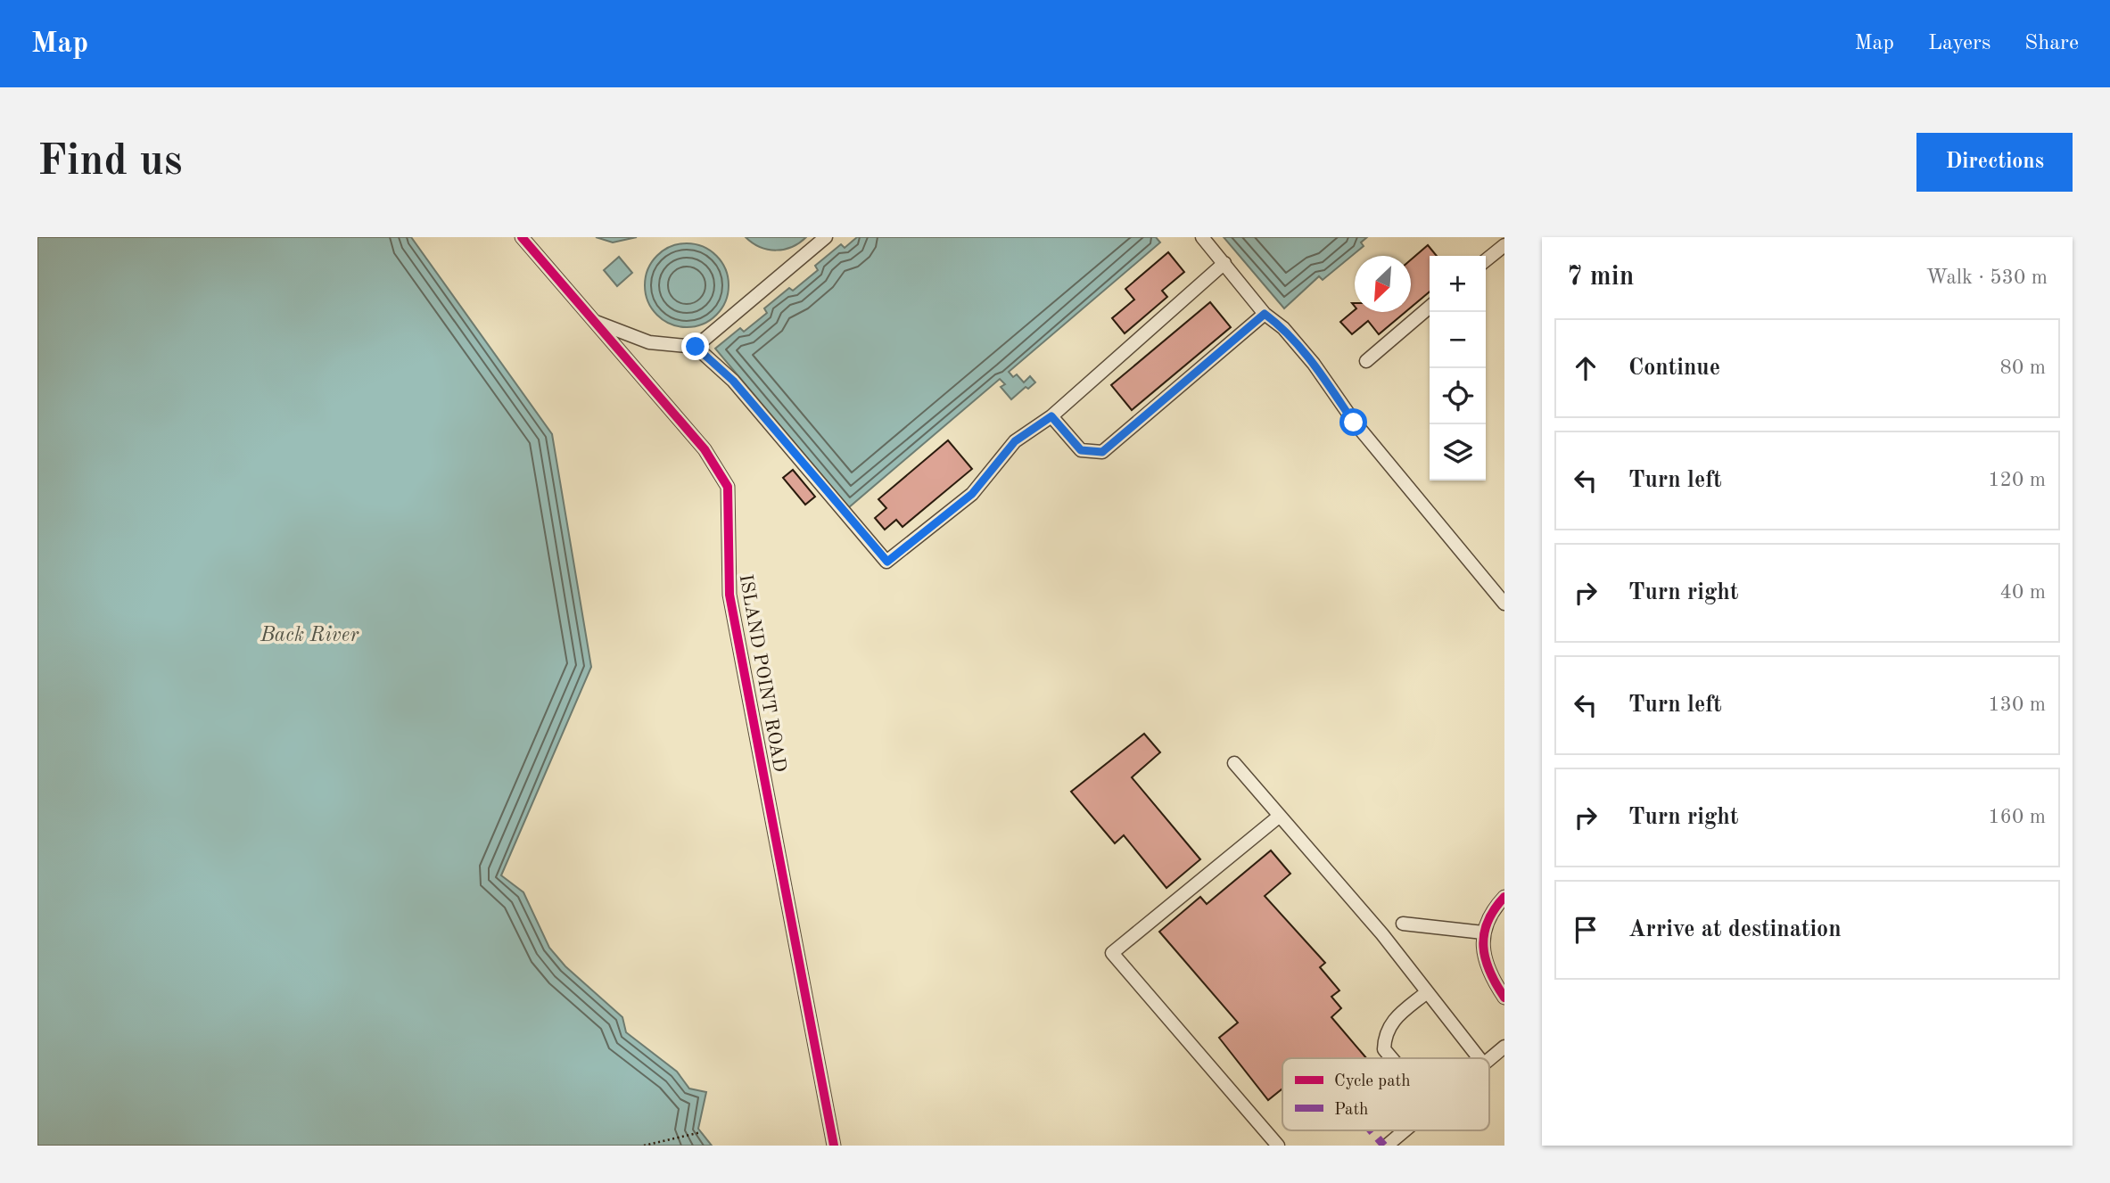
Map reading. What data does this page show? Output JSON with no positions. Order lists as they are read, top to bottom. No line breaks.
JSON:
{"streets":{"street":["ISLAND POINT ROAD"]},"water":["Back River"],"legend":["Cycle path","Path"],"north":"bottom left","page":{"header":"Map","nav":["Map","Layers","Share"],"buttons":"Directions","title":"Find us","heading":["7 min","Walk · 530 m"],"map_buttons":["+","−"],"list":[["Continue","80 m"],["Turn left","120 m"],["Turn right","40 m"],["Turn left","130 m"],["Turn right","160 m"],"Arrive at destination"]}}
